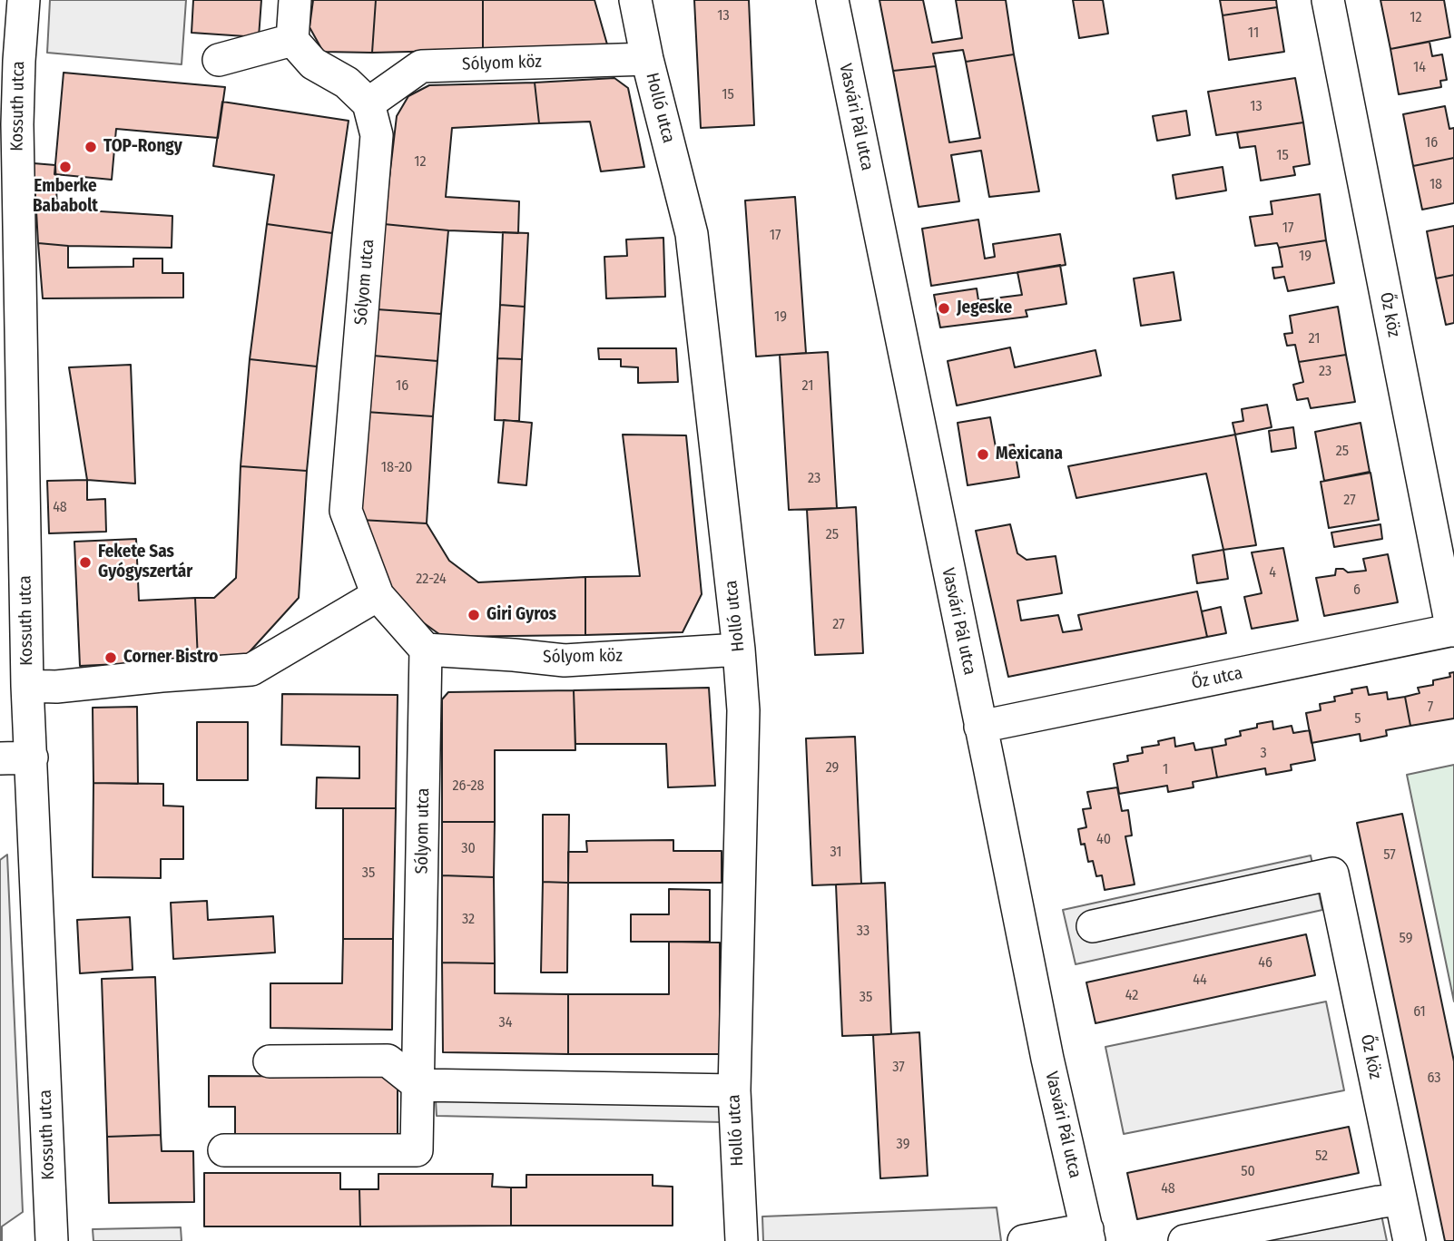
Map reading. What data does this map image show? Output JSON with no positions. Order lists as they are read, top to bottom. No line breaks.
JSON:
{"streets":{"street":["Sólyom köz","Kossuth utca","Holló utca","Vasvári Pál utca","Sólyom utca","Őz köz","Őz utca"]},"crossings":[["Sólyom köz","Holló utca"],["Sólyom köz","Sólyom utca"],["Vasvári Pál utca","Őz utca"],["Őz köz","Őz utca"]],"places":["TOP-Rongy","Emberke Bababolt","Jegeske","Mexicana","Fekete Sas Gyógyszertár","Giri Gyros","Corner Bistro"],"house_numbers":["13","12","11","14","15","13","16","15","12","18","17","17","19","19","21","23","16","21","25","18-20","23","27","48","25","4","22-24","6","27","7","5","3","29","1","26-28","40","30","31","57","35","32","33","59","46","44","42","35","61","34","37","63","39","52","50","48"]}
